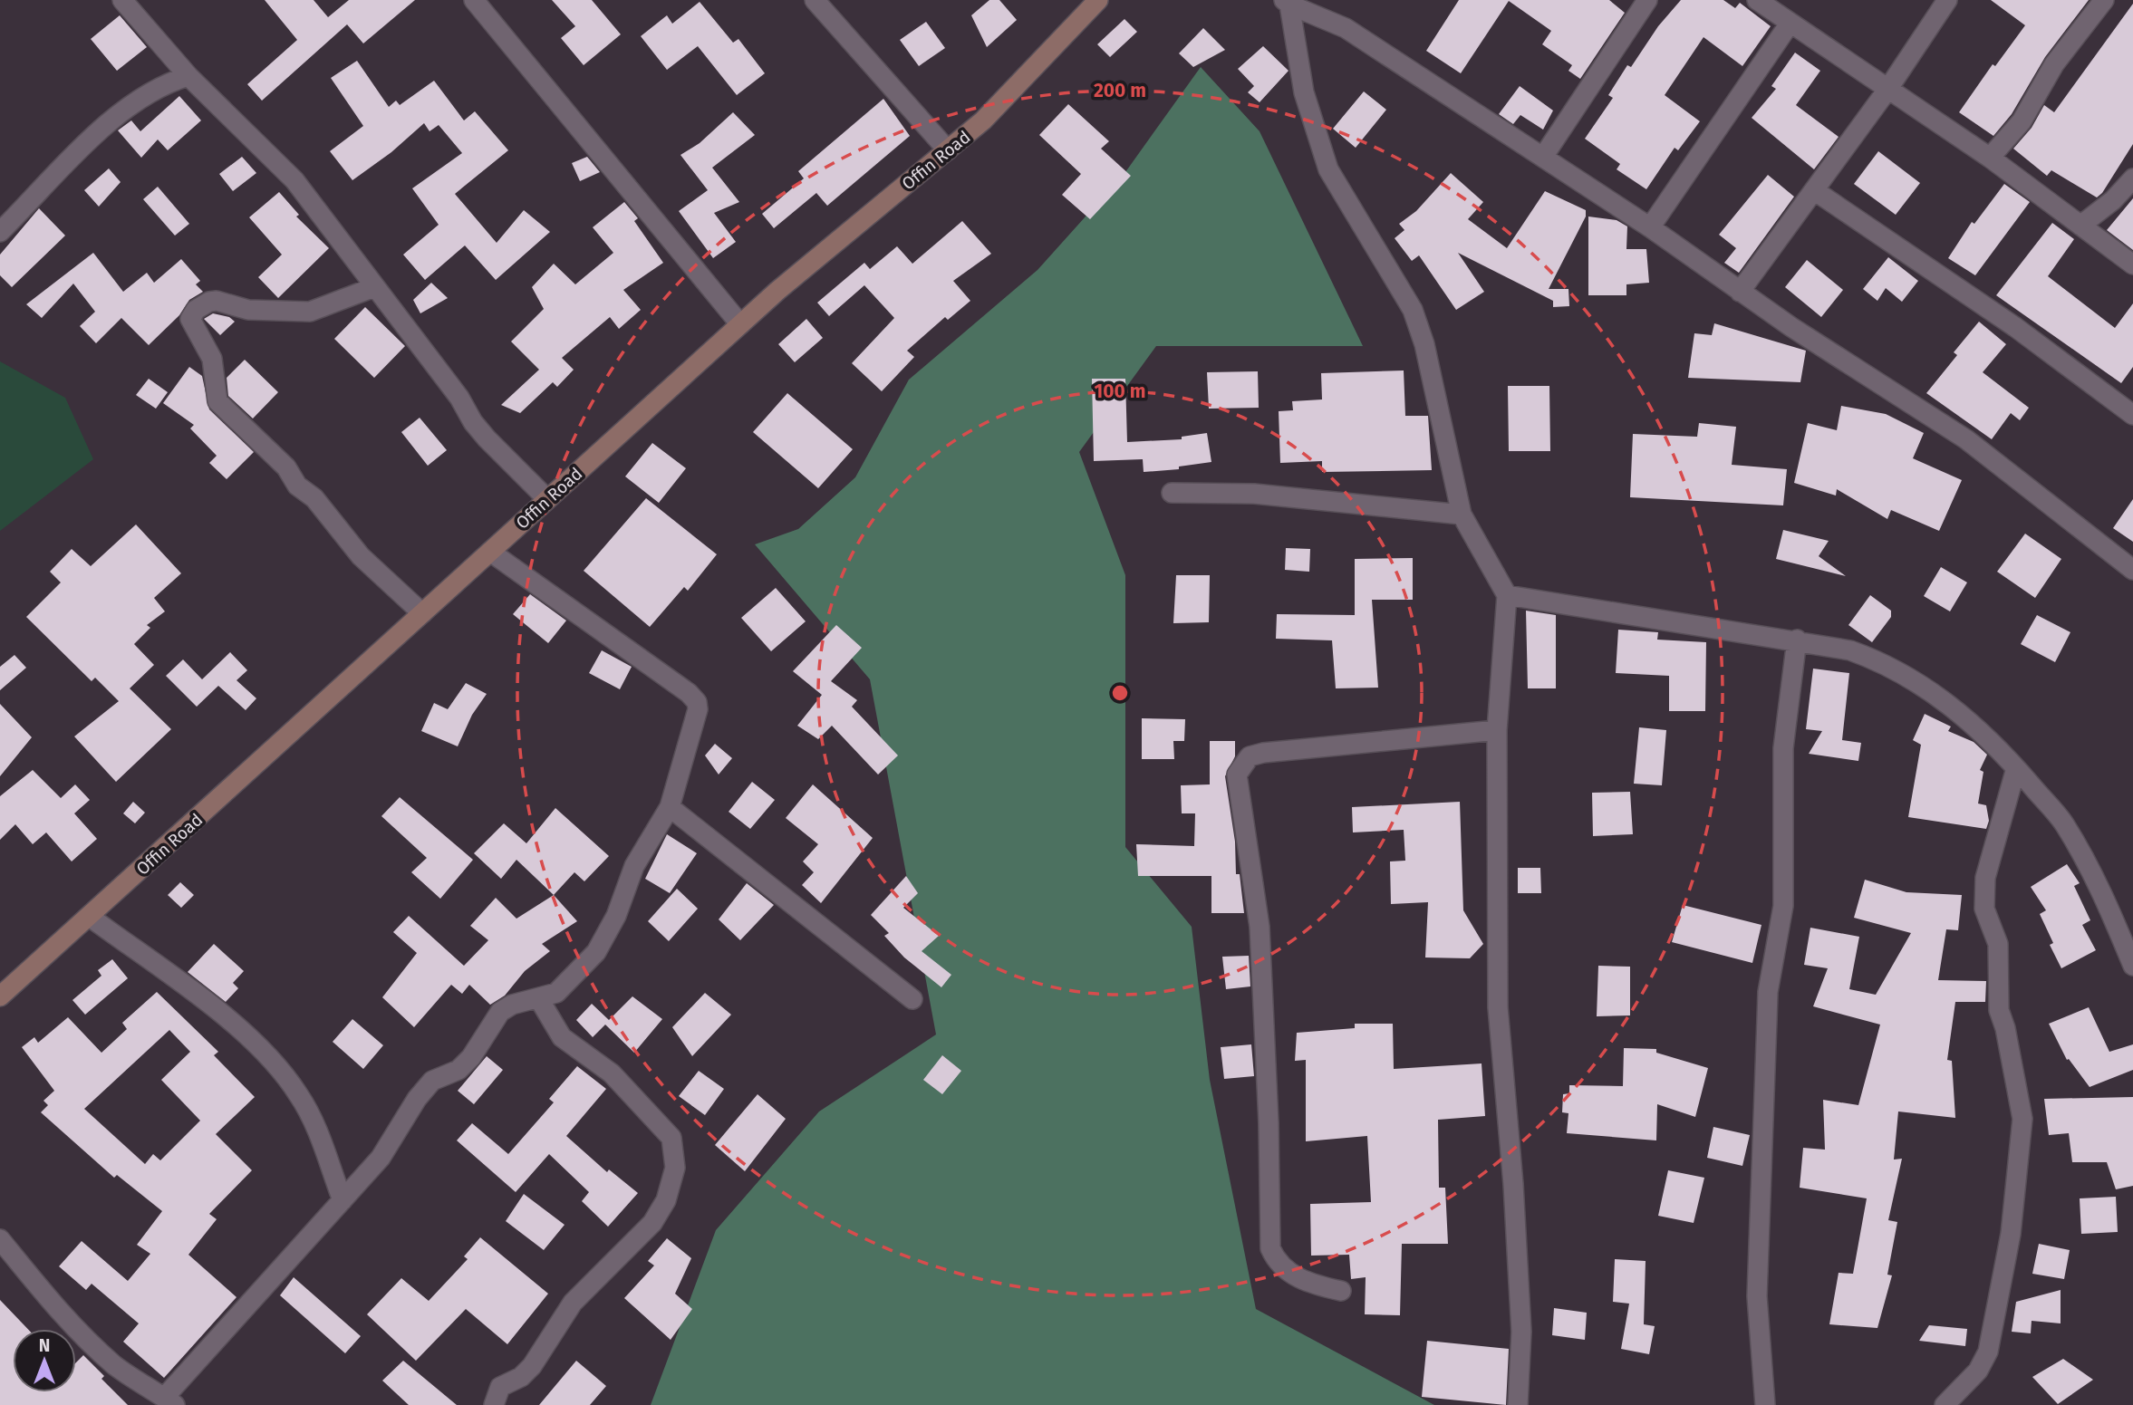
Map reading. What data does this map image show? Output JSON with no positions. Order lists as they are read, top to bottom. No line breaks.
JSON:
{"streets":{"street":["Offin Road"]},"north":"top","rings":["200 m","100 m"]}
